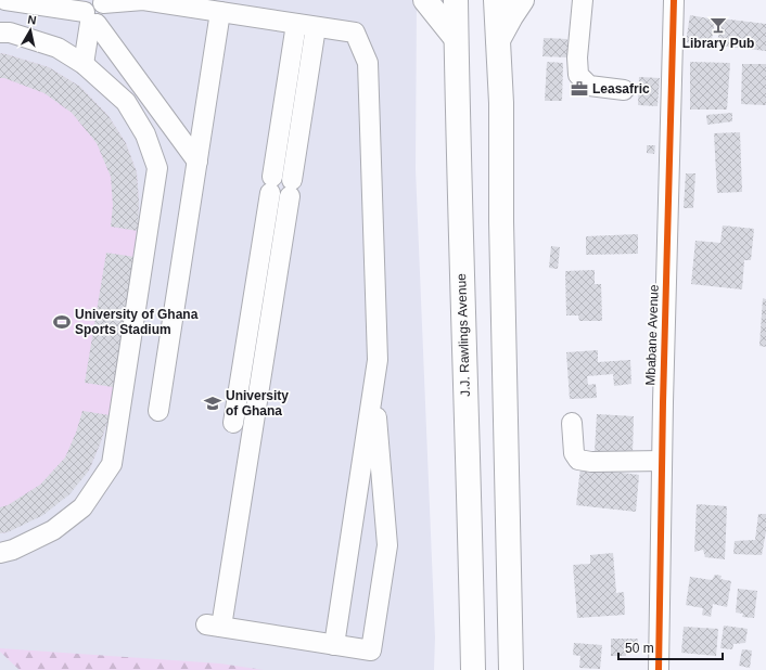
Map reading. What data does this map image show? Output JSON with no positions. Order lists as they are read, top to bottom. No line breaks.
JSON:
{"streets":{"highway":["J.J. Rawlings Avenue"],"street":["Mbabane Avenue"]},"places":{"bar":["Library Pub"],"office":["Leasafric"],"sports":["University of Ghana Sports Stadium"],"school or university":["University of Ghana"]},"scale_bar":"50 m","north":"top"}
